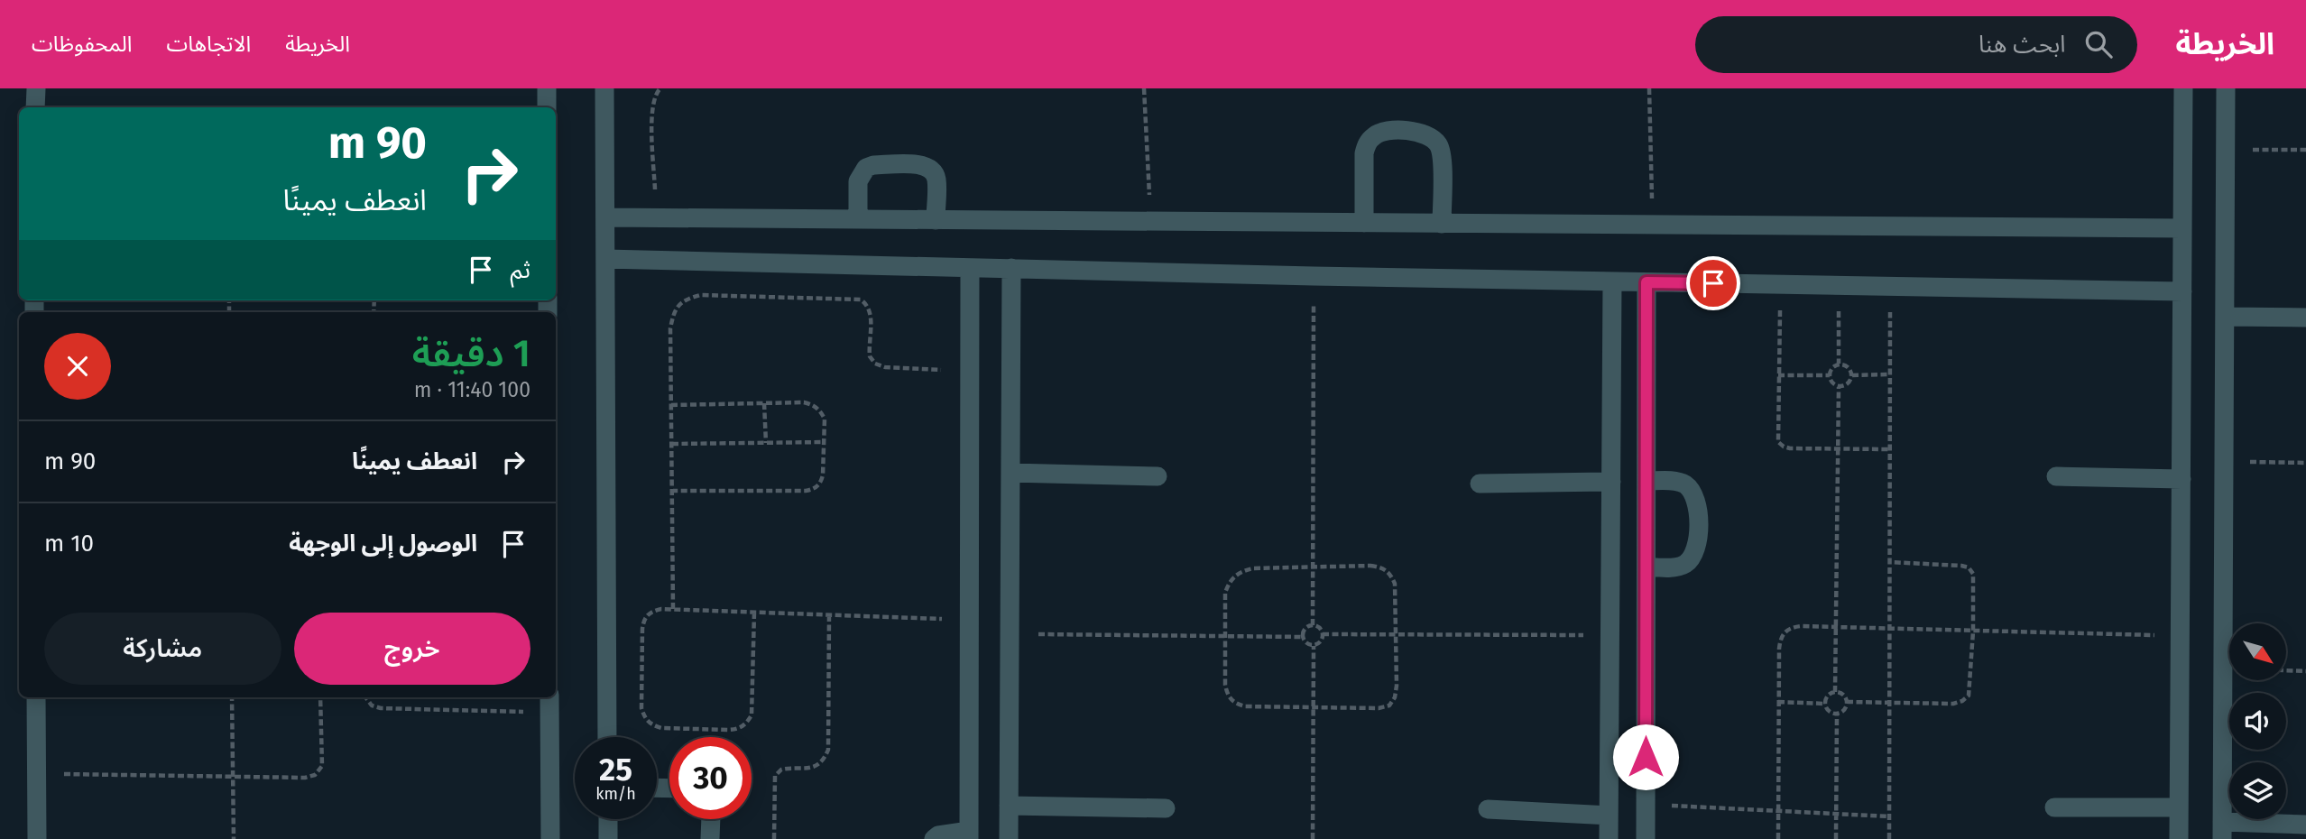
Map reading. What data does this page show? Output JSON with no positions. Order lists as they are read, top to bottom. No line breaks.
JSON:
{"north":"bottom right","page":{"header":"الخريطة","search":"ابحث هنا","nav":["الخريطة","الاتجاهات","المحفوظات"],"turn":["90 m","انعطف يمينًا"],"then":"ثم","heading":["1 دقيقة","100 m · 11:40"],"list":[{"name":"انعطف يمينًا","value":"90 m"},{"name":"الوصول إلى الوجهة","value":"10 m"}],"buttons":["خروج","مشاركة"],"speed":"25 km/h","limit":"30"}}
